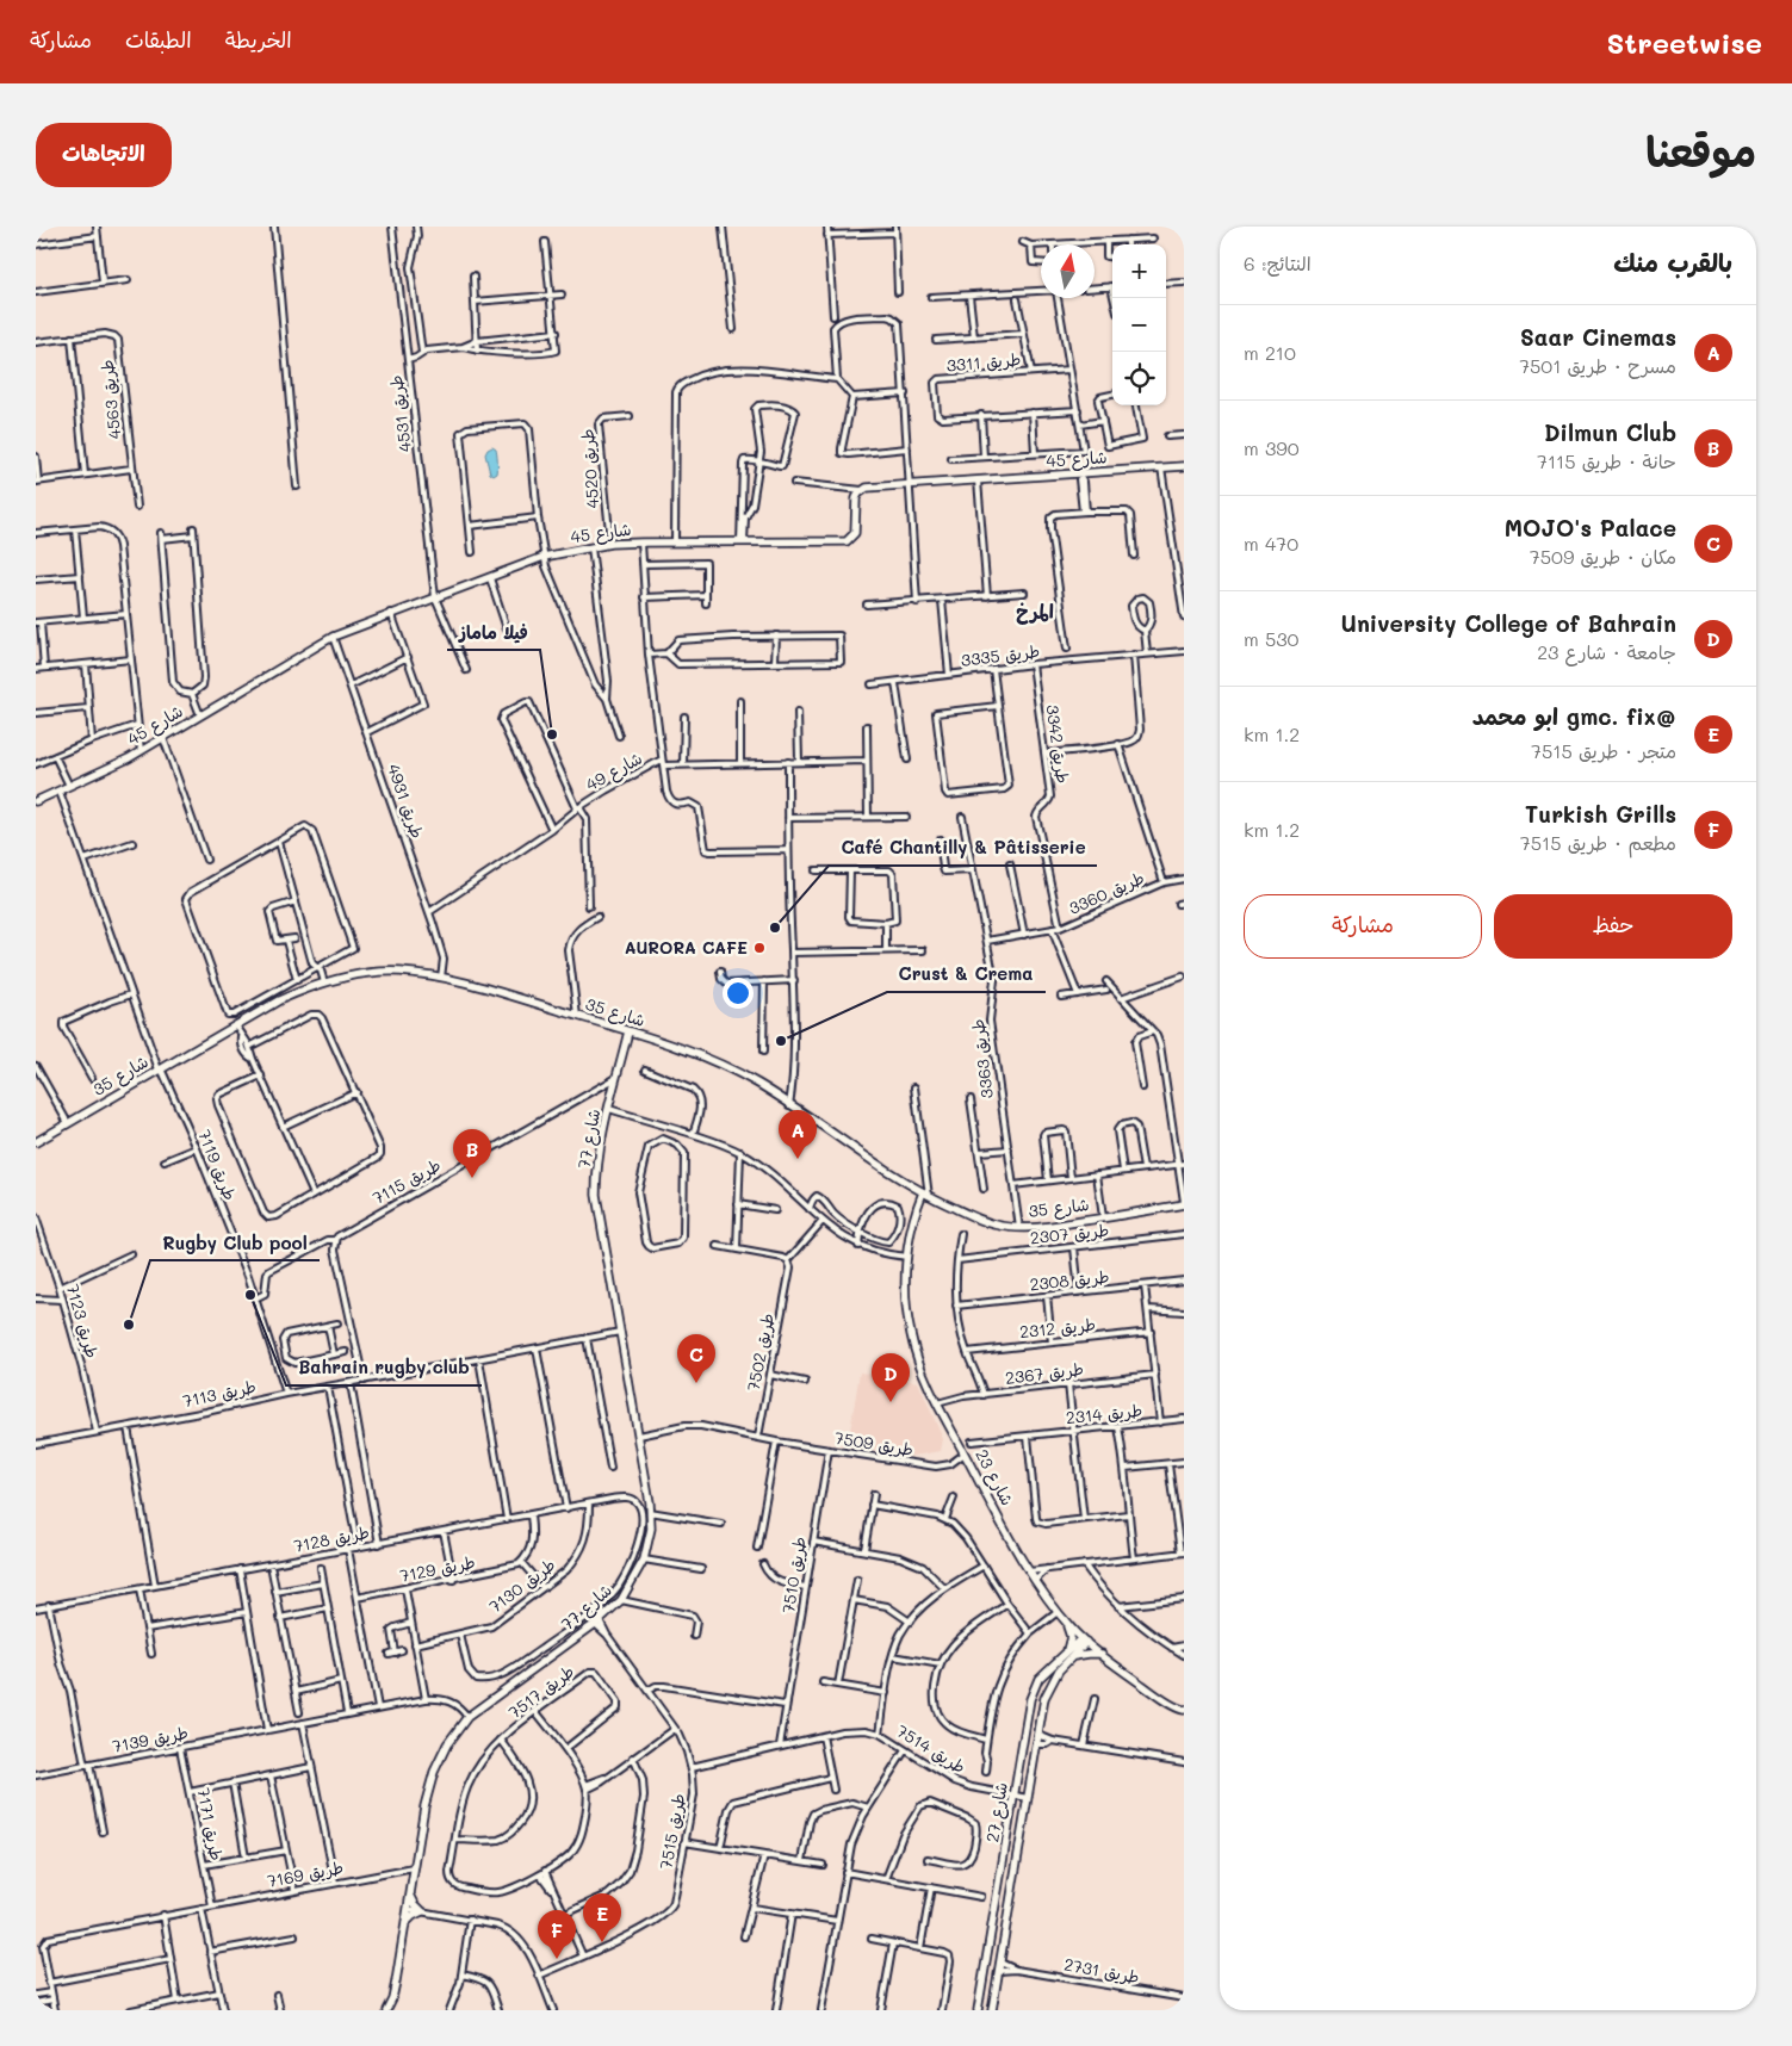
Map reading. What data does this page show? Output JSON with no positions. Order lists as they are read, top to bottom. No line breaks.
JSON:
{"streets":{"street":["طريق 3311","طريق 4563","طريق 4531","شارع 45","طريق 4520","طريق 3335","طريق 3342","شارع 49","طريق 4931","طريق 3360","شارع 35","طريق 3363","شارع 77","طريق 7119","طريق 7115","طريق 2307","طريق 2308","طريق 7123","طريق 2312","طريق 7502","طريق 2367","طريق 7113","طريق 2314","طريق 7509","شارع 23","طريق 7128","طريق 7129","طريق 7510","طريق 7130","طريق 7517","طريق 7139","طريق 7514","شارع 27","طريق 7171","طريق 7515","طريق 7169","طريق 2731"]},"crossings":[["طريق 4531","شارع 45"],["شارع 45","طريق 4520"],["شارع 45","شارع 49"],["شارع 45","طريق 4931"],["شارع 45","طريق 7119"],["طريق 3335","طريق 3342"],["طريق 3342","طريق 3360"],["شارع 49","طريق 4931"],["طريق 4931","شارع 35"],["طريق 3360","طريق 3363"],["شارع 35","طريق 3363"],["شارع 35","شارع 77"],["شارع 35","طريق 7119"],["شارع 35","شارع 23"],["شارع 77","طريق 7115"],["شارع 77","طريق 7113"],["شارع 77","طريق 7509"],["شارع 77","طريق 7128"],["شارع 77","طريق 7130"],["شارع 77","طريق 7139"],["شارع 77","طريق 7515"],["شارع 77","طريق 7169"],["طريق 7119","طريق 7115"],["طريق 7119","طريق 7113"],["طريق 7123","طريق 7113"],["طريق 7502","طريق 7509"],["طريق 2367","شارع 23"],["طريق 7509","شارع 23"],["طريق 7509","طريق 7510"],["شارع 23","شارع 27"],["طريق 7128","طريق 7130"],["طريق 7510","طريق 7514"],["طريق 7139","طريق 7171"],["طريق 7514","شارع 27"],["طريق 7514","طريق 7515"],["شارع 27","طريق 2731"],["طريق 7171","طريق 7169"]],"districts":["المرخ"],"places":["فيلا ماماز","Café Chantilly & Pâtisserie","AURORA CAFE","Crust & Crema","Bahrain rugby club","Rugby Club pool"],"north":"top","page":{"header":"Streetwise","nav":["الخريطة","الطبقات","مشاركة"],"title":"موقعنا","buttons":["الاتجاهات",["حفظ","مشاركة"]],"heading":["بالقرب منك","النتائج: 6"],"map_buttons":["+","−"],"list":[{"mark":"A","name":"Saar Cinemas","note":"مسرح · طريق 7501","value":"210 m"},{"mark":"B","name":"Dilmun Club","note":"حانة · طريق 7115","value":"390 m"},{"mark":"C","name":"MOJO's Palace","note":"مكان · طريق 7509","value":"470 m"},{"mark":"D","name":"University College of Bahrain","note":"جامعة · شارع 23","value":"530 m"},{"mark":"E","name":"@gmc. fix ابو محمد","note":"متجر · طريق 7515","value":"1.2 km"},{"mark":"F","name":"Turkish Grills","note":"مطعم · طريق 7515","value":"1.2 km"}],"pins":["A","B","C","D","E","F"]}}
